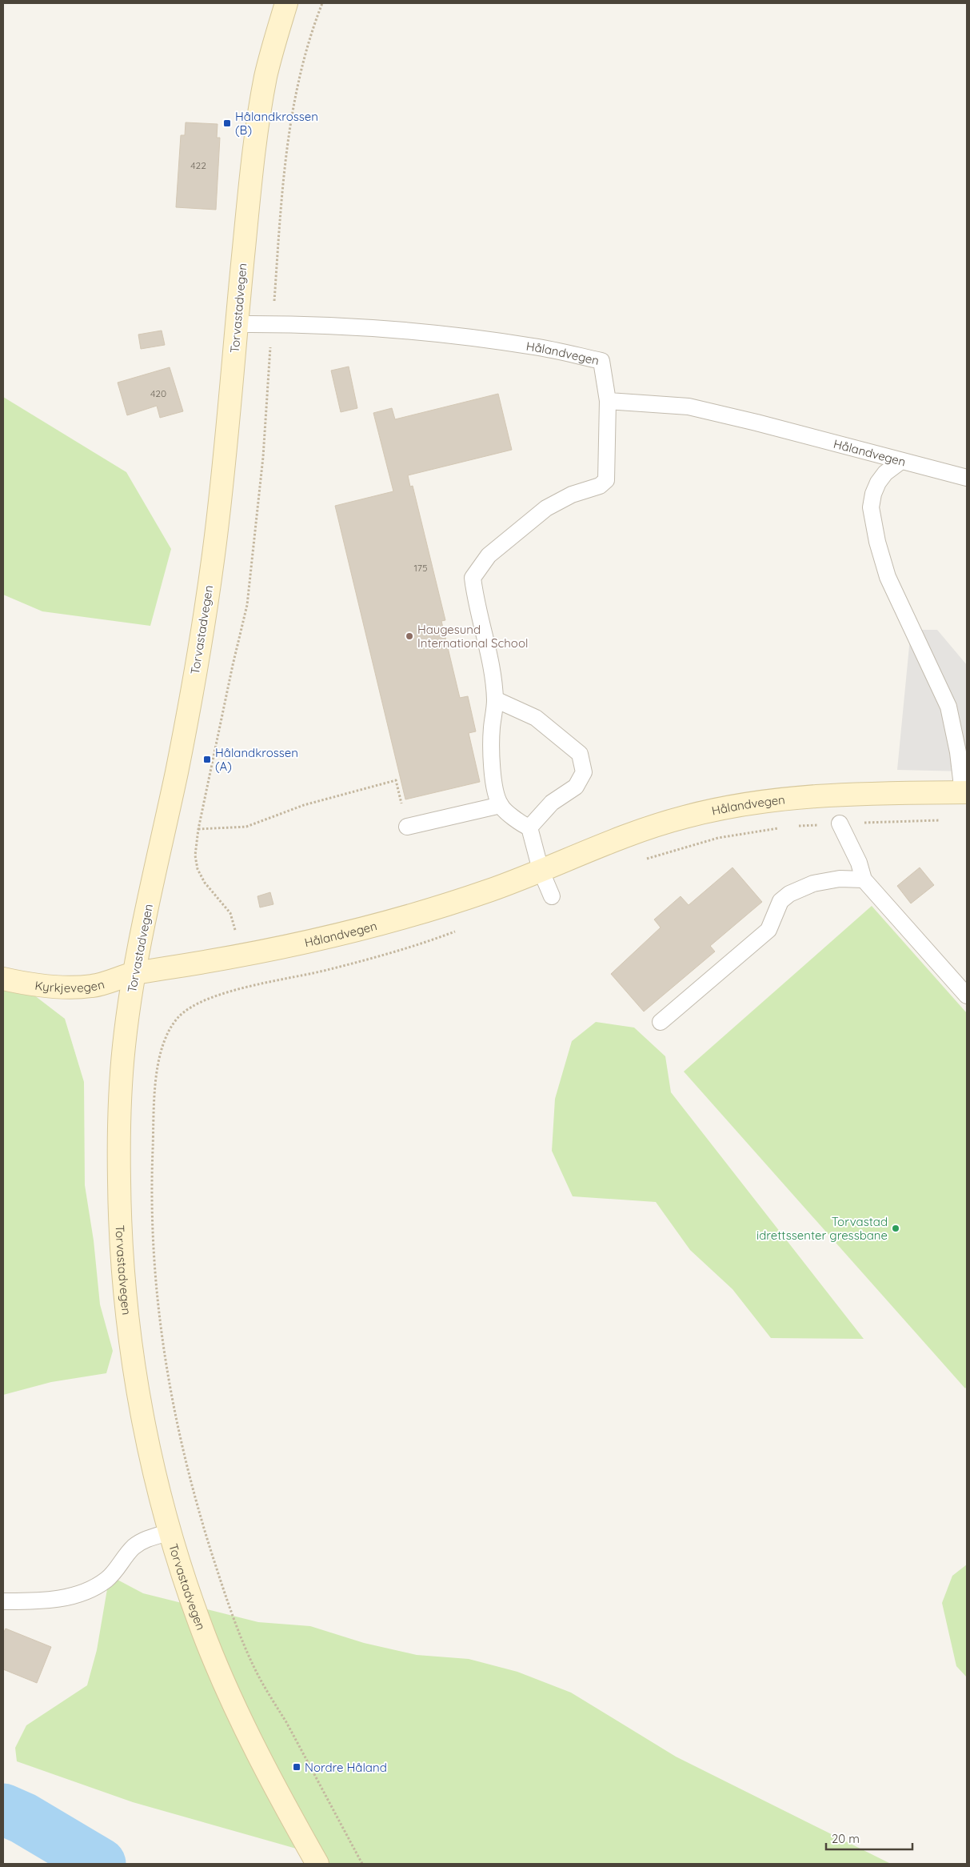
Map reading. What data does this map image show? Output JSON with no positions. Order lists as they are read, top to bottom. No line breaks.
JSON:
{"streets":{"main road":["Torvastadvegen","Hålandvegen","Kyrkjevegen"]},"crossings":[["Torvastadvegen","Hålandvegen"],["Torvastadvegen","Kyrkjevegen"],["Hålandvegen","Kyrkjevegen"]],"places":{"transit":["Hålandkrossen (B)","Hålandkrossen (A)","Nordre Håland"],"other":["Haugesund International School","Torvastad idrettssenter gressbane"]},"house_numbers":["422","420","175"],"scale_bar":"20 m"}
